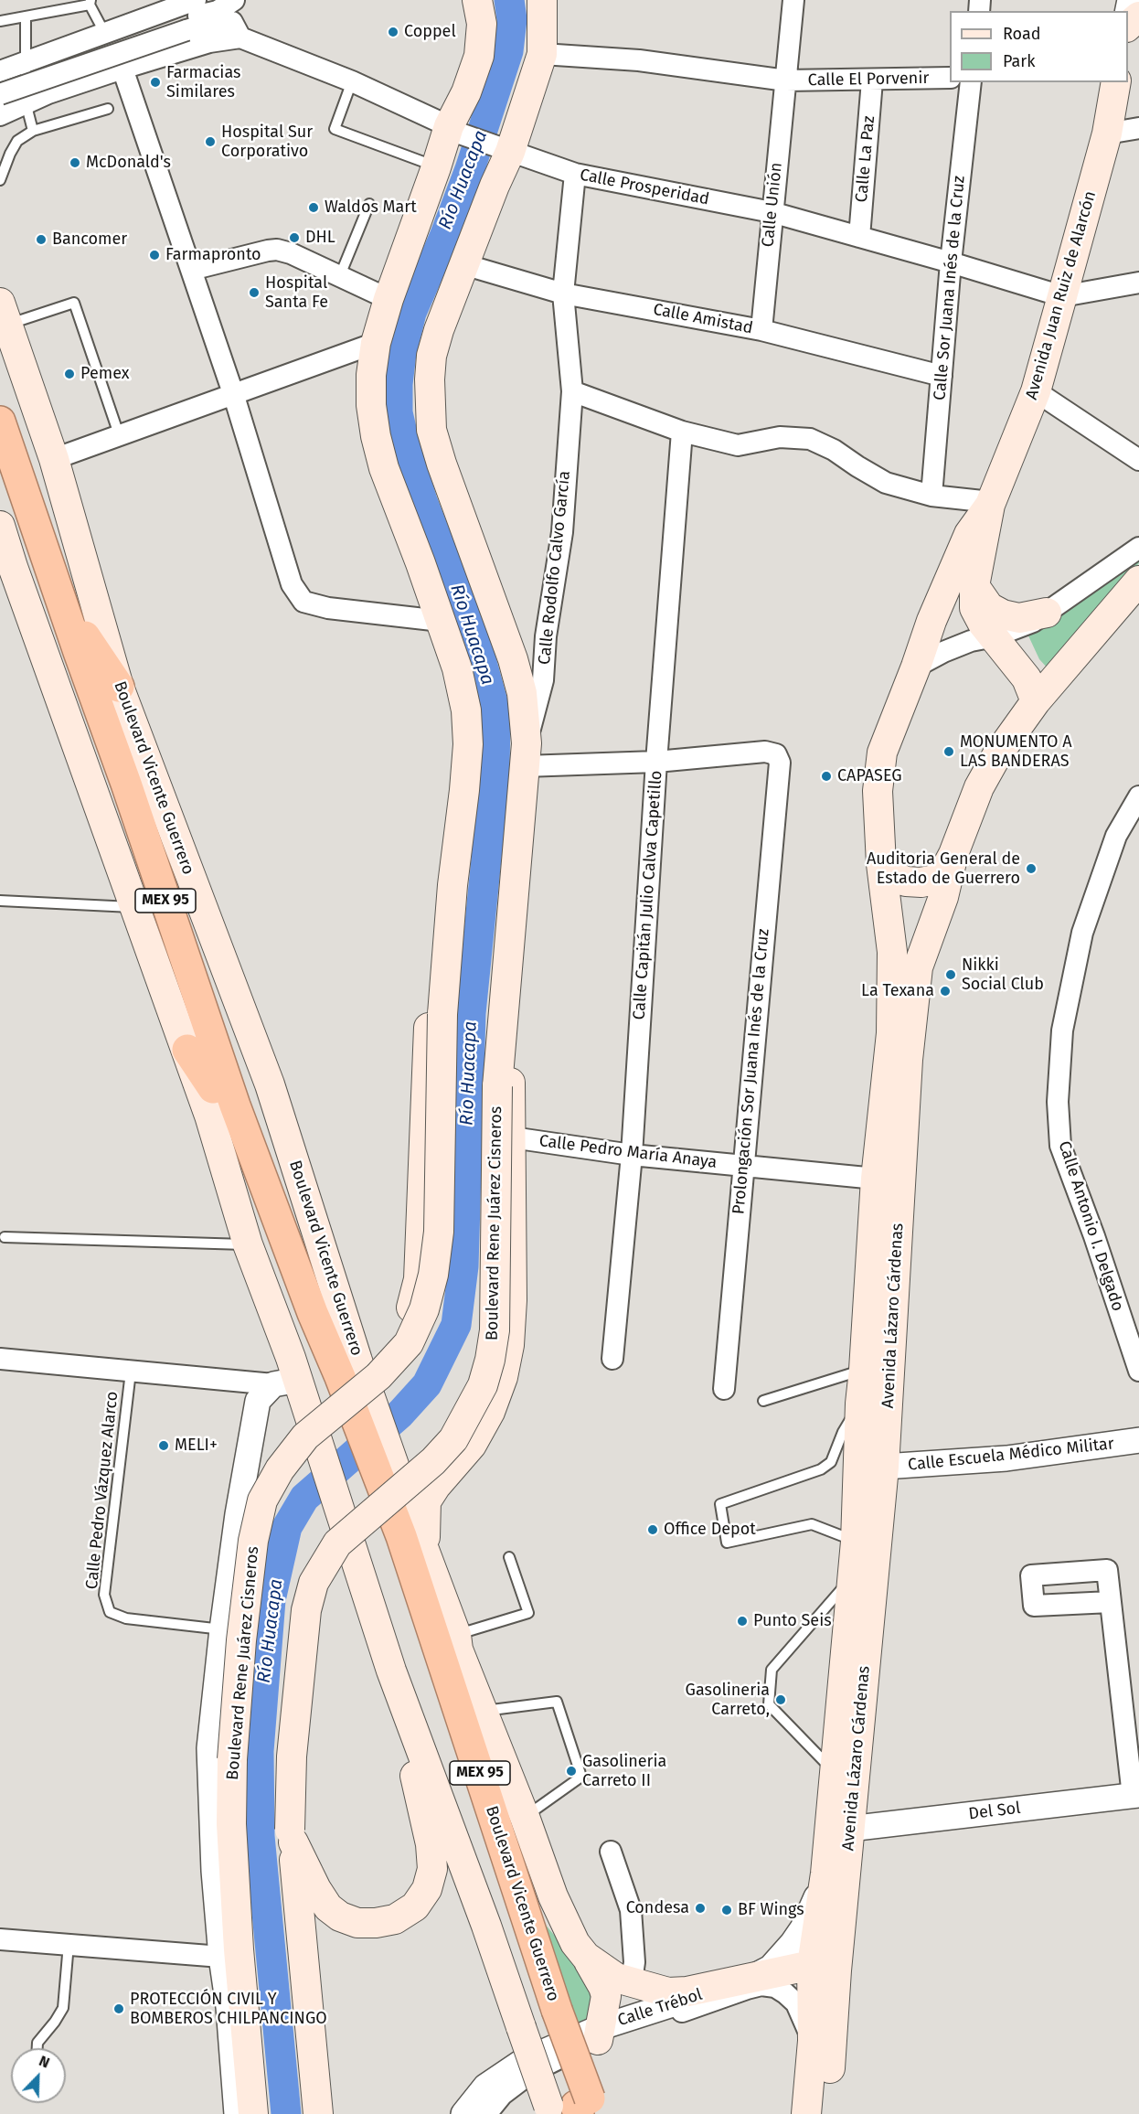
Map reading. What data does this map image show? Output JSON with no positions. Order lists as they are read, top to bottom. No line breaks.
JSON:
{"streets":{"highway":["Boulevard Vicente Guerrero","MEX 95"],"main road":["Avenida Juan Ruiz de Alarcón","Boulevard Rene Juárez Cisneros","Avenida Lázaro Cárdenas"],"street":["Calle El Porvenir","Calle La Paz","Calle Prosperidad","Calle Unión","Calle Sor Juana Inés de la Cruz","Calle Amistad","Calle Rodolfo Calvo García","Calle Capitán Julio Calva Capetillo","Prolongación Sor Juana Inés de la Cruz","Calle Pedro María Anaya","Calle Antonio I. Delgado","Calle Escuela Médico Militar","Del Sol","Calle Trébol"],"lane":["Calle Pedro Vázquez Alarco"]},"crossings":[["Calle El Porvenir","Calle La Paz"],["Calle El Porvenir","Calle Unión"],["Calle El Porvenir","Boulevard Rene Juárez Cisneros"],["Calle La Paz","Calle Prosperidad"],["Calle Prosperidad","Calle Unión"],["Calle Prosperidad","Calle Sor Juana Inés de la Cruz"],["Calle Prosperidad","Avenida Juan Ruiz de Alarcón"],["Calle Prosperidad","Calle Rodolfo Calvo García"],["Calle Prosperidad","Boulevard Rene Juárez Cisneros"],["Calle Unión","Calle Amistad"],["Calle Sor Juana Inés de la Cruz","Calle Amistad"],["Avenida Juan Ruiz de Alarcón","Avenida Lázaro Cárdenas"],["Calle Amistad","Calle Rodolfo Calvo García"],["Calle Amistad","Boulevard Rene Juárez Cisneros"],["Calle Rodolfo Calvo García","Boulevard Rene Juárez Cisneros"],["Boulevard Vicente Guerrero","Avenida Lázaro Cárdenas"],["Boulevard Vicente Guerrero","Calle Trébol"],["Calle Capitán Julio Calva Capetillo","Prolongación Sor Juana Inés de la Cruz"],["Calle Capitán Julio Calva Capetillo","Calle Pedro María Anaya"],["Prolongación Sor Juana Inés de la Cruz","Calle Pedro María Anaya"],["Calle Pedro María Anaya","Avenida Lázaro Cárdenas"],["Avenida Lázaro Cárdenas","Calle Escuela Médico Militar"],["Avenida Lázaro Cárdenas","Del Sol"],["Avenida Lázaro Cárdenas","Calle Trébol"]],"water":["Río Huacapa"],"places":["Coppel","Farmacias Similares","Hospital Sur Corporativo","McDonald's","Waldos Mart","DHL","Bancomer","Farmapronto","Hospital Santa Fe","Pemex","MONUMENTO A LAS BANDERAS","CAPASEG","Auditoria General de Estado de Guerrero","Nikki Social Club","La Texana","MELI+","Office Depot","Punto Seis","Gasolineria Carreto,","Gasolineria Carreto II","Condesa","BF Wings","PROTECCIÓN CIVIL Y BOMBEROS CHILPANCINGO"],"legend":["Road","Park"],"north":"top right"}
